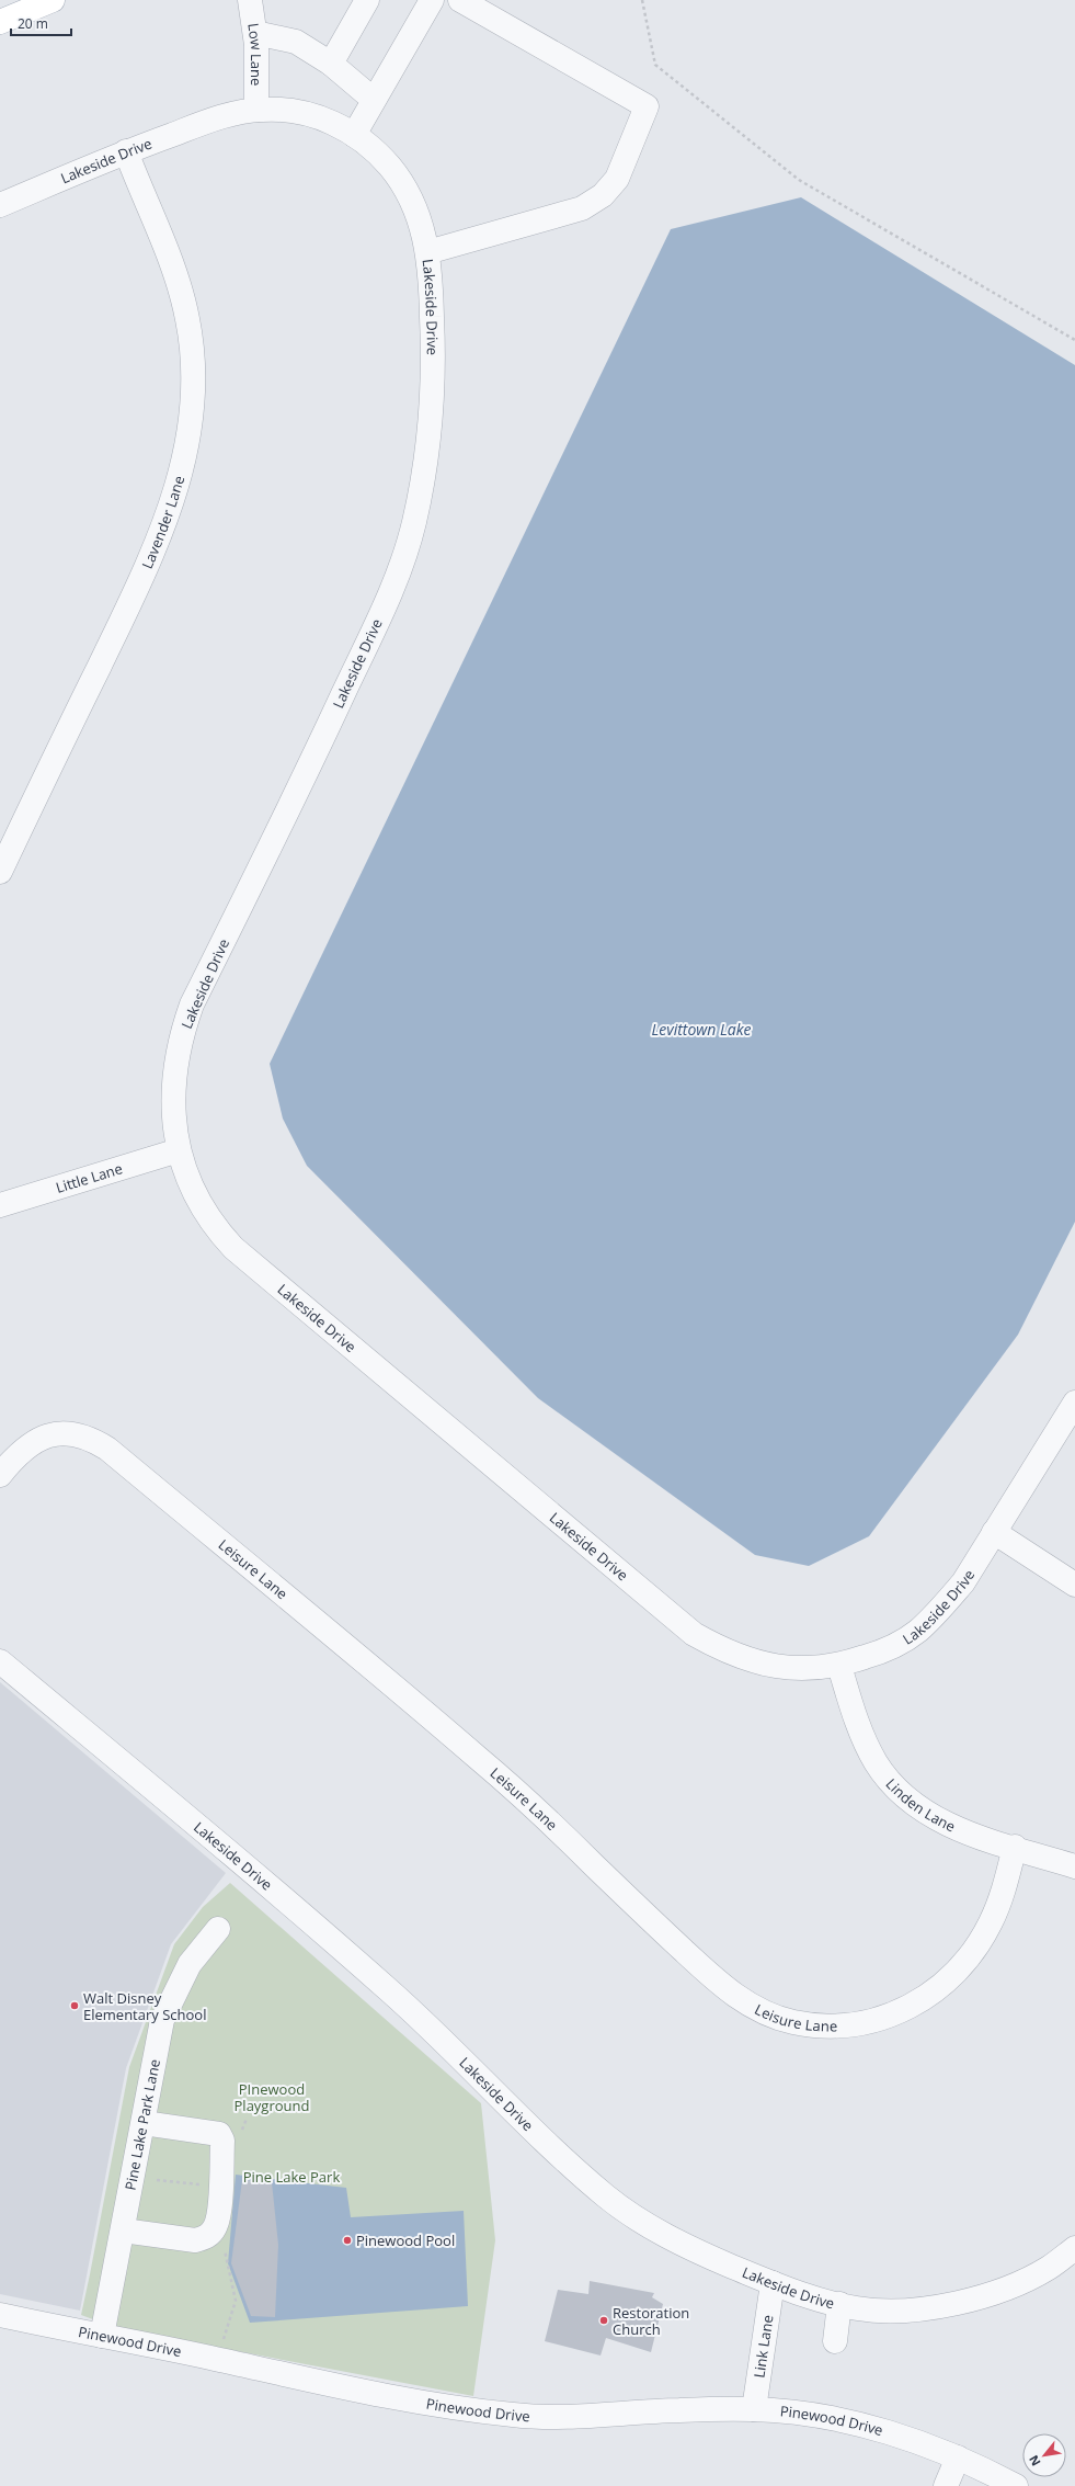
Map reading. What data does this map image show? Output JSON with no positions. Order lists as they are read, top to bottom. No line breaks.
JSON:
{"streets":{"street":["Low Lane","Lakeside Drive","Lavender Lane","Little Lane","Leisure Lane","Linden Lane","Pine Lake Park Lane","Pinewood Drive","Link Lane"]},"crossings":[["Low Lane","Lakeside Drive"],["Lakeside Drive","Lavender Lane"],["Lakeside Drive","Little Lane"],["Lakeside Drive","Linden Lane"],["Lakeside Drive","Link Lane"],["Leisure Lane","Linden Lane"],["Pine Lake Park Lane","Pinewood Drive"],["Pinewood Drive","Link Lane"]],"water":["Levittown Lake"],"parks":["PInewood Playground","Pine Lake Park"],"places":["Walt Disney Elementary School","Pinewood Pool","Restoration Church"],"scale_bar":"20 m","north":"bottom left"}
